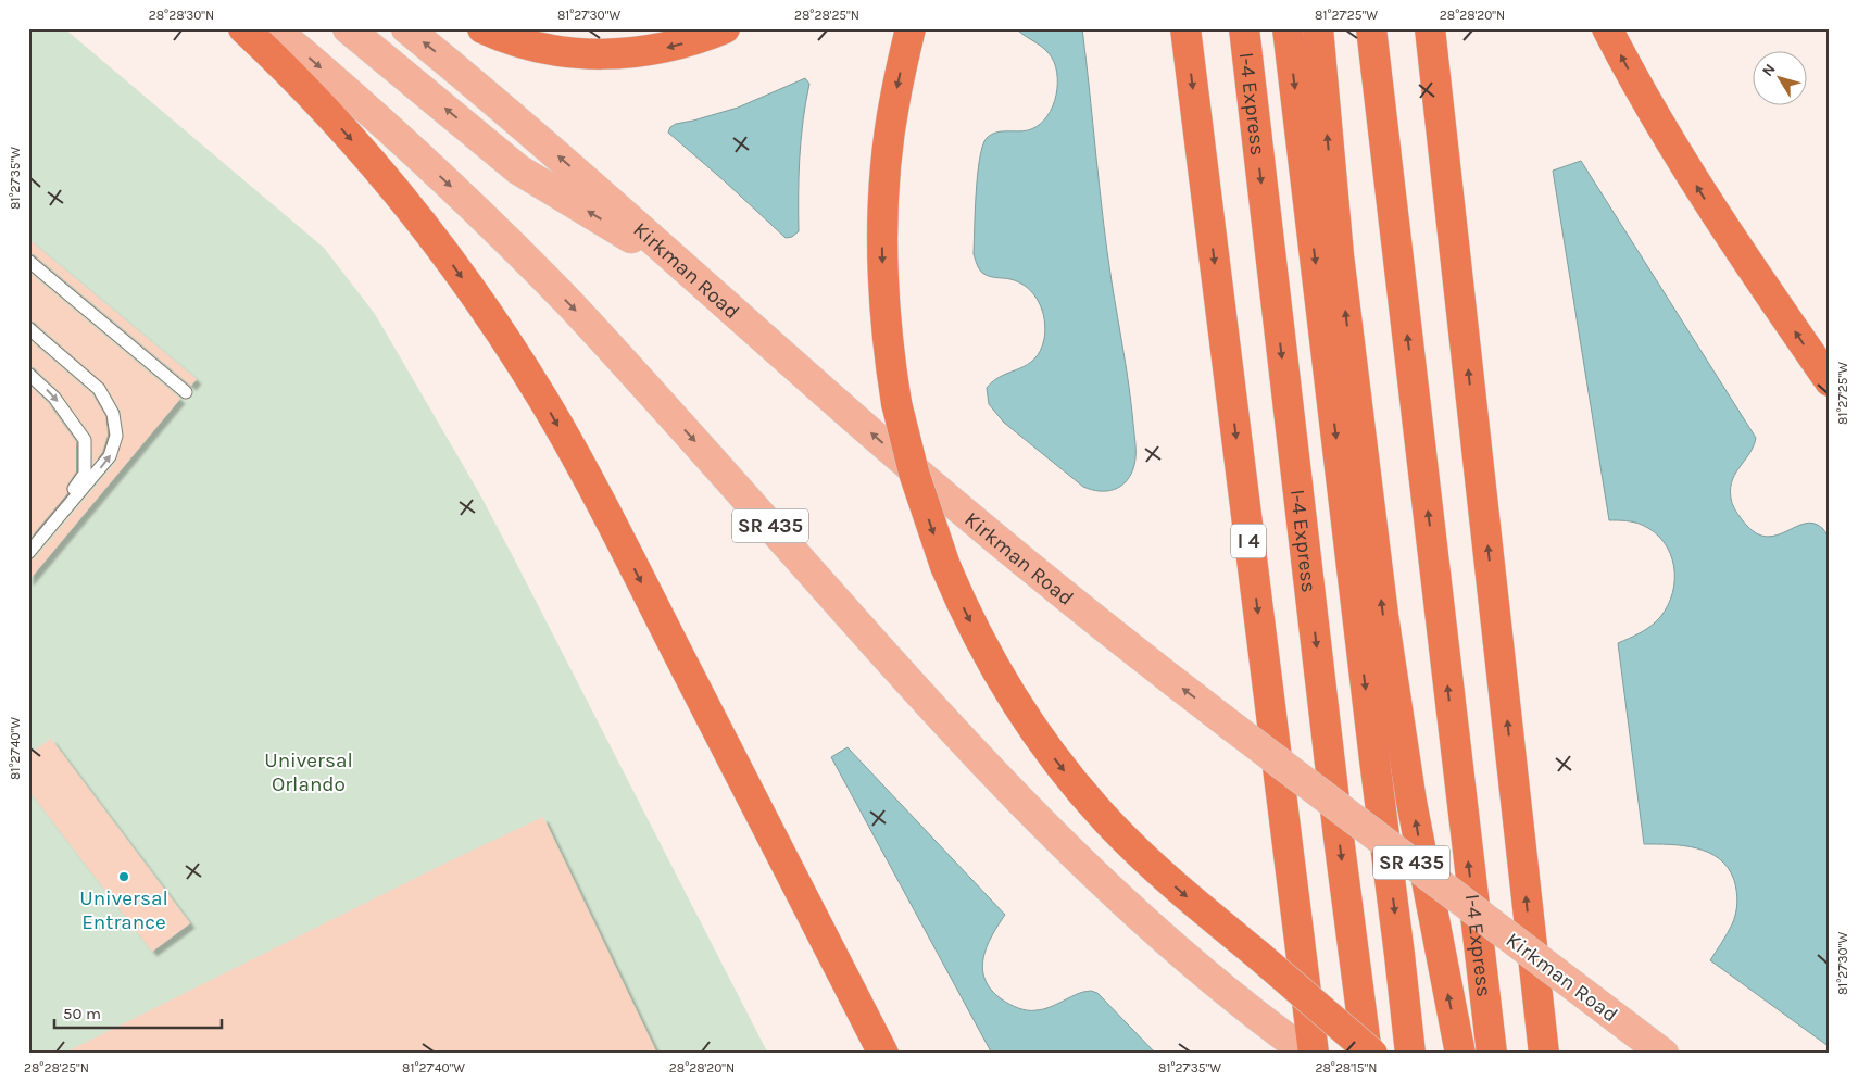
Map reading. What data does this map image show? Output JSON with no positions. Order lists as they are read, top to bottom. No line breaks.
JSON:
{"streets":{"highway":["I-4 Express","I 4"],"main road":["Kirkman Road","SR 435"]},"parks":["Universal Orlando"],"places":["Universal Entrance"],"scale_bar":"50 m","north":"top left","coordinates":["28°28'30\"N","81°27'30\"W","28°28'25\"N","81°27'25\"W","28°28'20\"N","81°27'35\"W","81°27'40\"W","28°28'15\"N"]}
